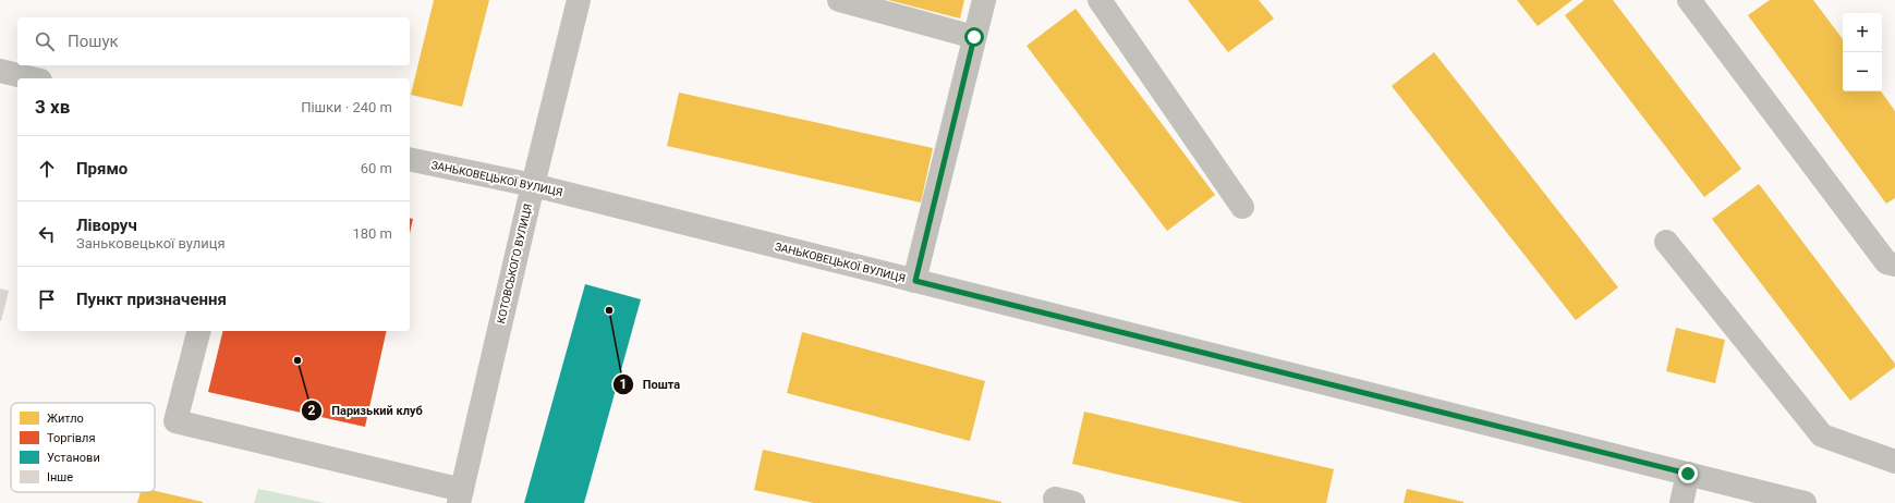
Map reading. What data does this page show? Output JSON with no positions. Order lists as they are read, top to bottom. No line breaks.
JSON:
{"streets":{"street":["ЗАНЬКОВЕЦЬКОЇ ВУЛИЦЯ","КОТОВСЬКОГО ВУЛИЦЯ"]},"crossings":[["ЗАНЬКОВЕЦЬКОЇ ВУЛИЦЯ","КОТОВСЬКОГО ВУЛИЦЯ"]],"places":["Пошта","Паризький клуб"],"legend":["Житло","Торгівля","Установи","Інше"],"page":{"map_buttons":["+","−"],"search":"Пошук","heading":["3 хв","Пішки · 240 m"],"list":[["Прямо","60 m"],["Ліворуч","Заньковецької вулиця","180 m"],"Пункт призначення"]}}
